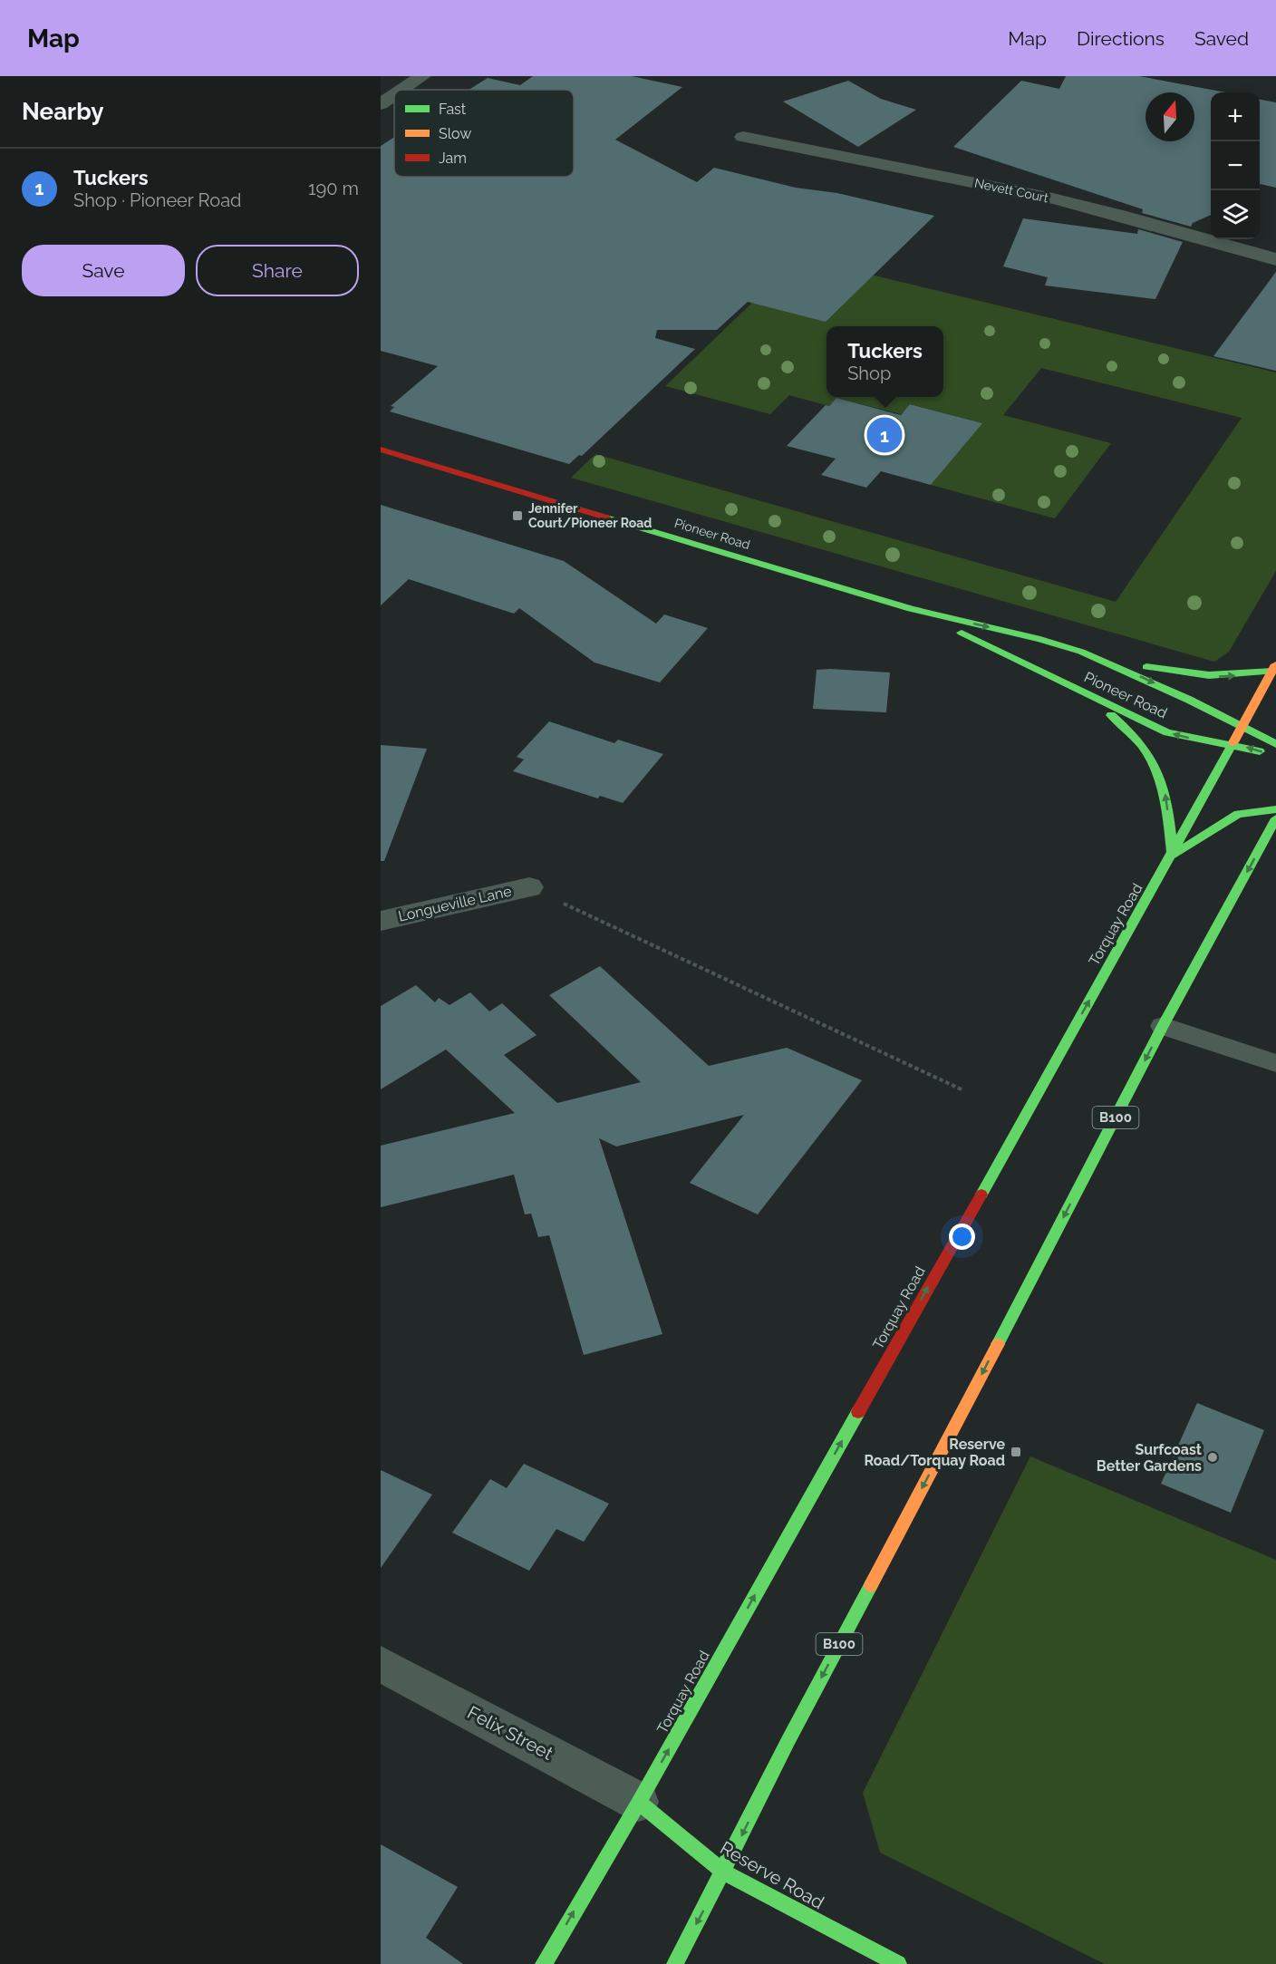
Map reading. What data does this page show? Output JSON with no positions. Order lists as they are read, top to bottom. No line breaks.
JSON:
{"streets":{"main road":["Pioneer Road","Torquay Road","B100","Reserve Road"],"street":["Nevett Court","Longueville Lane","Felix Street"]},"crossings":[["Pioneer Road","Torquay Road"],["Torquay Road","Felix Street"],["Torquay Road","Reserve Road"],["B100","Reserve Road"],["Felix Street","Reserve Road"]],"places":{"transit":["Jennifer Court/Pioneer Road","Reserve Road/Torquay Road"],"other":["Surfcoast Better Gardens"]},"legend":["Fast","Slow","Jam"],"north":"top","page":{"header":"Map","nav":["Map","Directions","Saved"],"heading":"Nearby","map_buttons":["+","−"],"list":[{"mark":"1","name":"Tuckers","note":"Shop · Pioneer Road","value":"190 m"}],"buttons":["Save","Share"],"popup":["Tuckers","Shop"],"pins":"1"}}
